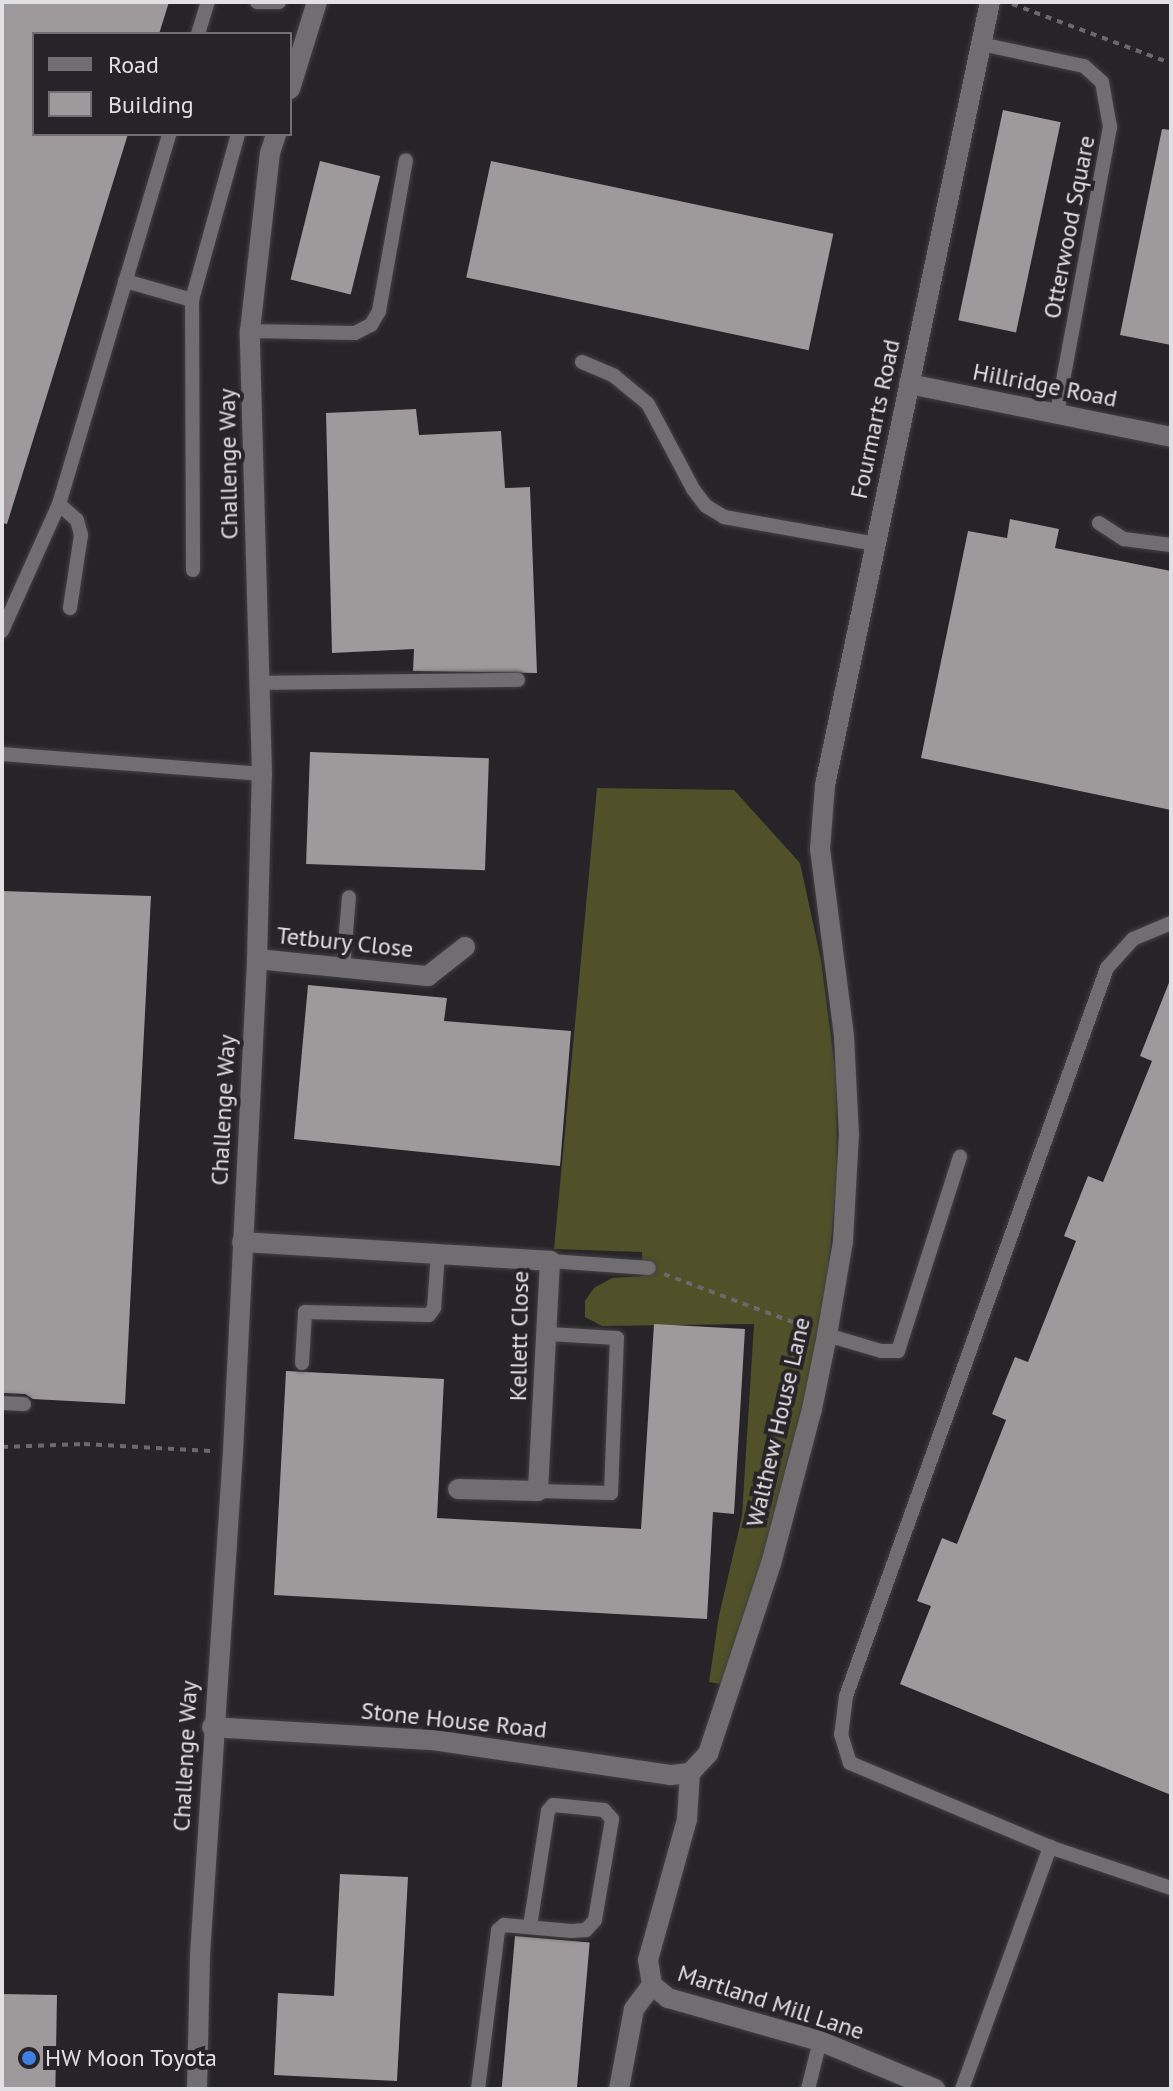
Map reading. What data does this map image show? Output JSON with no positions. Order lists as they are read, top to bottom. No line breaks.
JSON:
{"streets":{"street":["Hillridge Road","Fourmarts Road","Challenge Way","Tetbury Close","Kellett Close","Walthew House Lane","Stone House Road","Martland Mill Lane"],"lane":["Otterwood Square"]},"crossings":[["Otterwood Square","Hillridge Road"],["Otterwood Square","Fourmarts Road"],["Hillridge Road","Fourmarts Road"],["Fourmarts Road","Walthew House Lane"],["Challenge Way","Tetbury Close"],["Challenge Way","Kellett Close"],["Challenge Way","Stone House Road"],["Walthew House Lane","Stone House Road"]],"places":["HW Moon Toyota"],"legend":["Road","Building"]}
